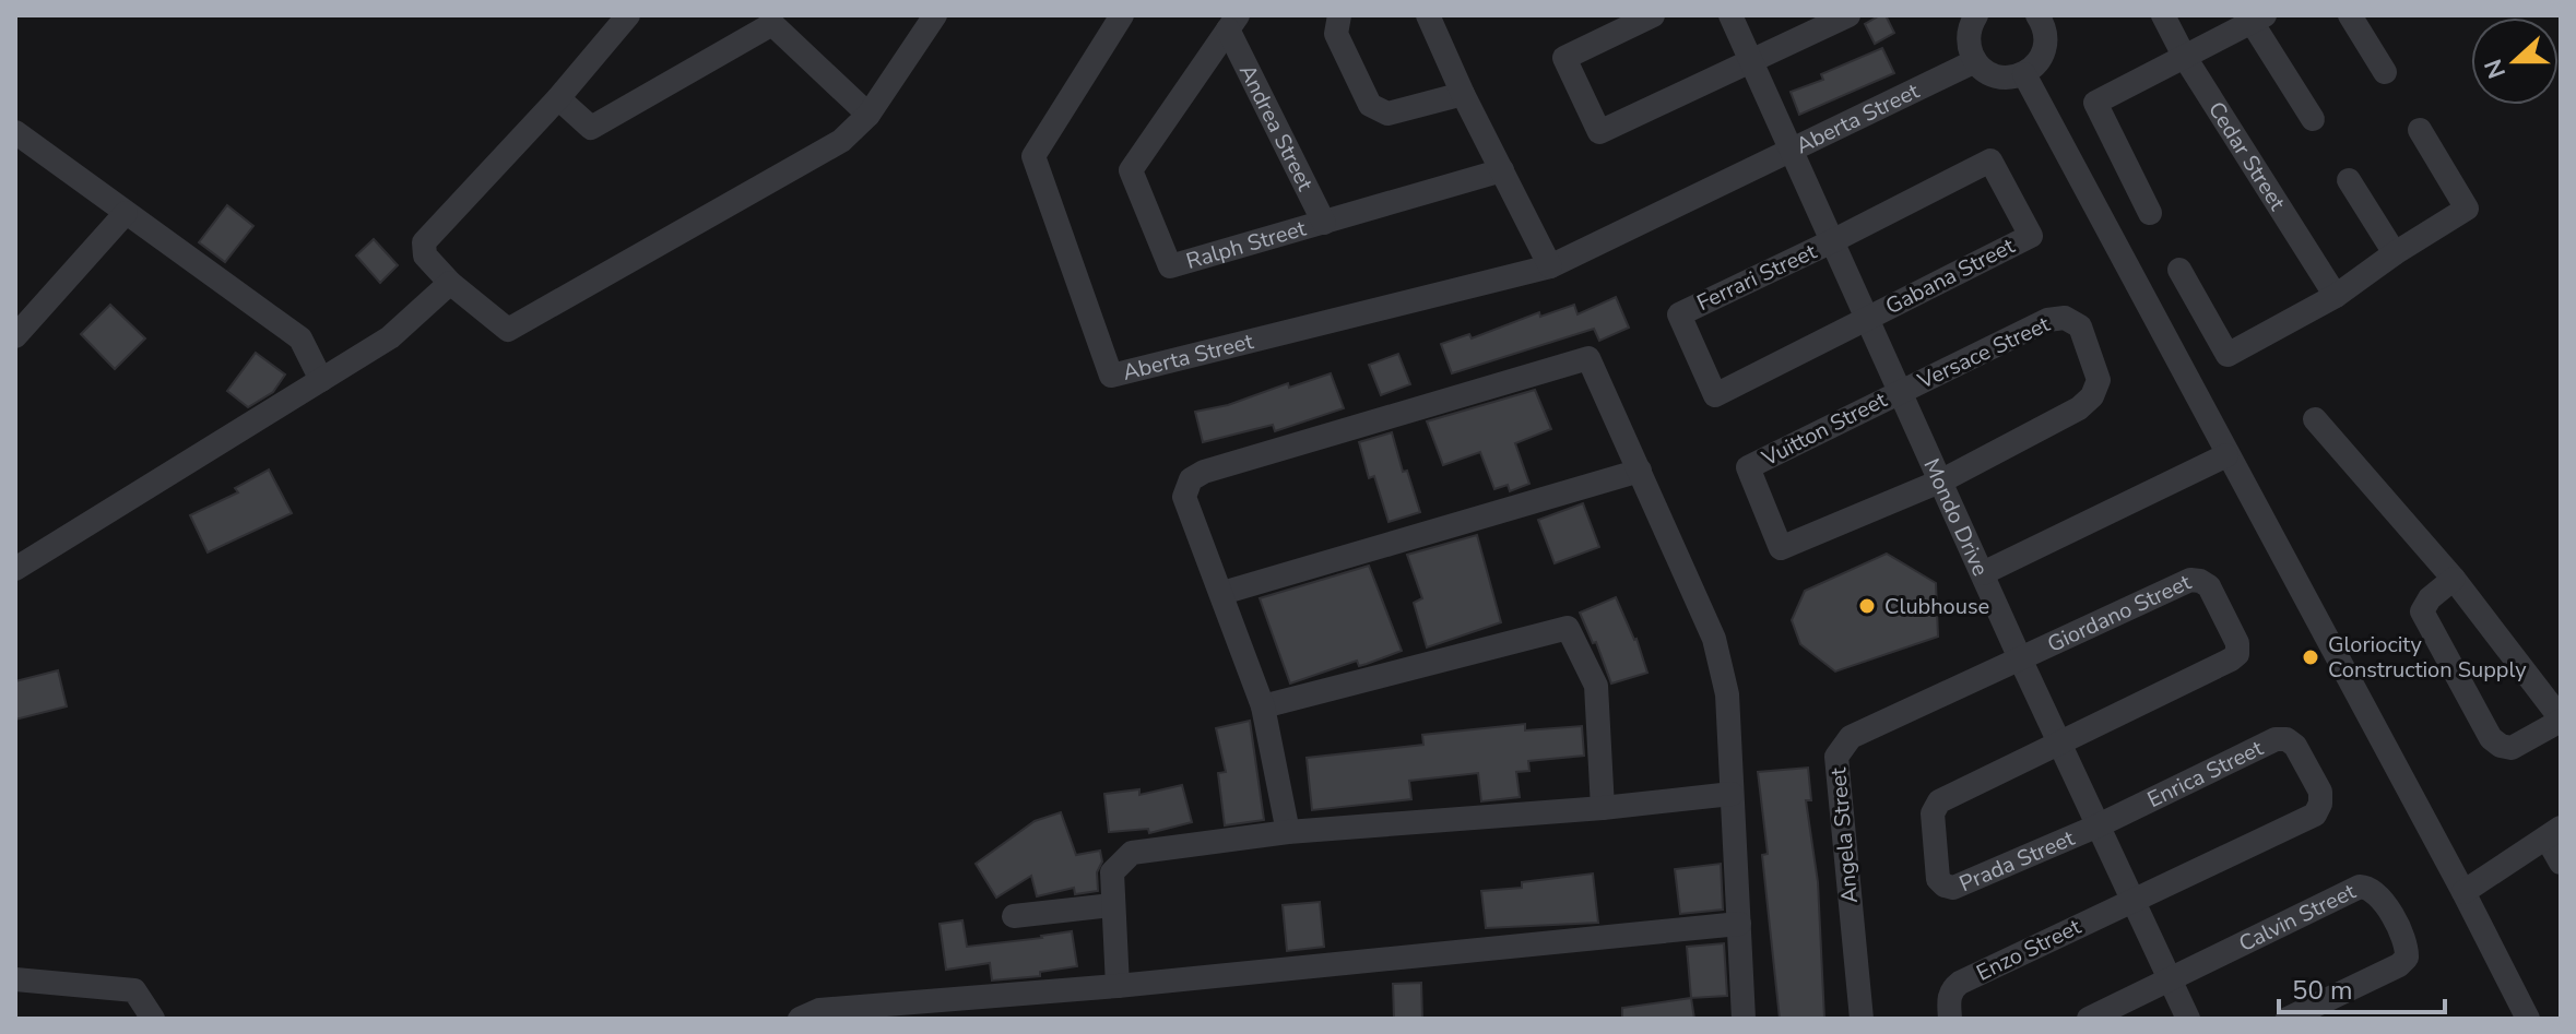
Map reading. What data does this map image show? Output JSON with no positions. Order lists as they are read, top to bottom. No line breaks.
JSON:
{"streets":{"street":["Aberta Street","Andrea Street","Cedar Street","Ralph Street","Gabana Street","Ferrari Street","Versace Street","Vuitton Street","Mondo Drive","Giordano Street","Enrica Street","Angela Street","Prada Street","Calvin Street","Enzo Street"]},"crossings":[["Aberta Street","Mondo Drive"],["Andrea Street","Ralph Street"],["Gabana Street","Ferrari Street"],["Gabana Street","Mondo Drive"],["Ferrari Street","Mondo Drive"],["Versace Street","Vuitton Street"],["Versace Street","Mondo Drive"],["Vuitton Street","Mondo Drive"],["Mondo Drive","Giordano Street"],["Mondo Drive","Enrica Street"],["Mondo Drive","Angela Street"],["Mondo Drive","Prada Street"],["Mondo Drive","Calvin Street"],["Mondo Drive","Enzo Street"],["Giordano Street","Angela Street"],["Giordano Street","Prada Street"],["Enrica Street","Prada Street"],["Enrica Street","Enzo Street"]],"places":["Clubhouse","Gloriocity Construction Supply"],"scale_bar":"50 m","north":"left"}
